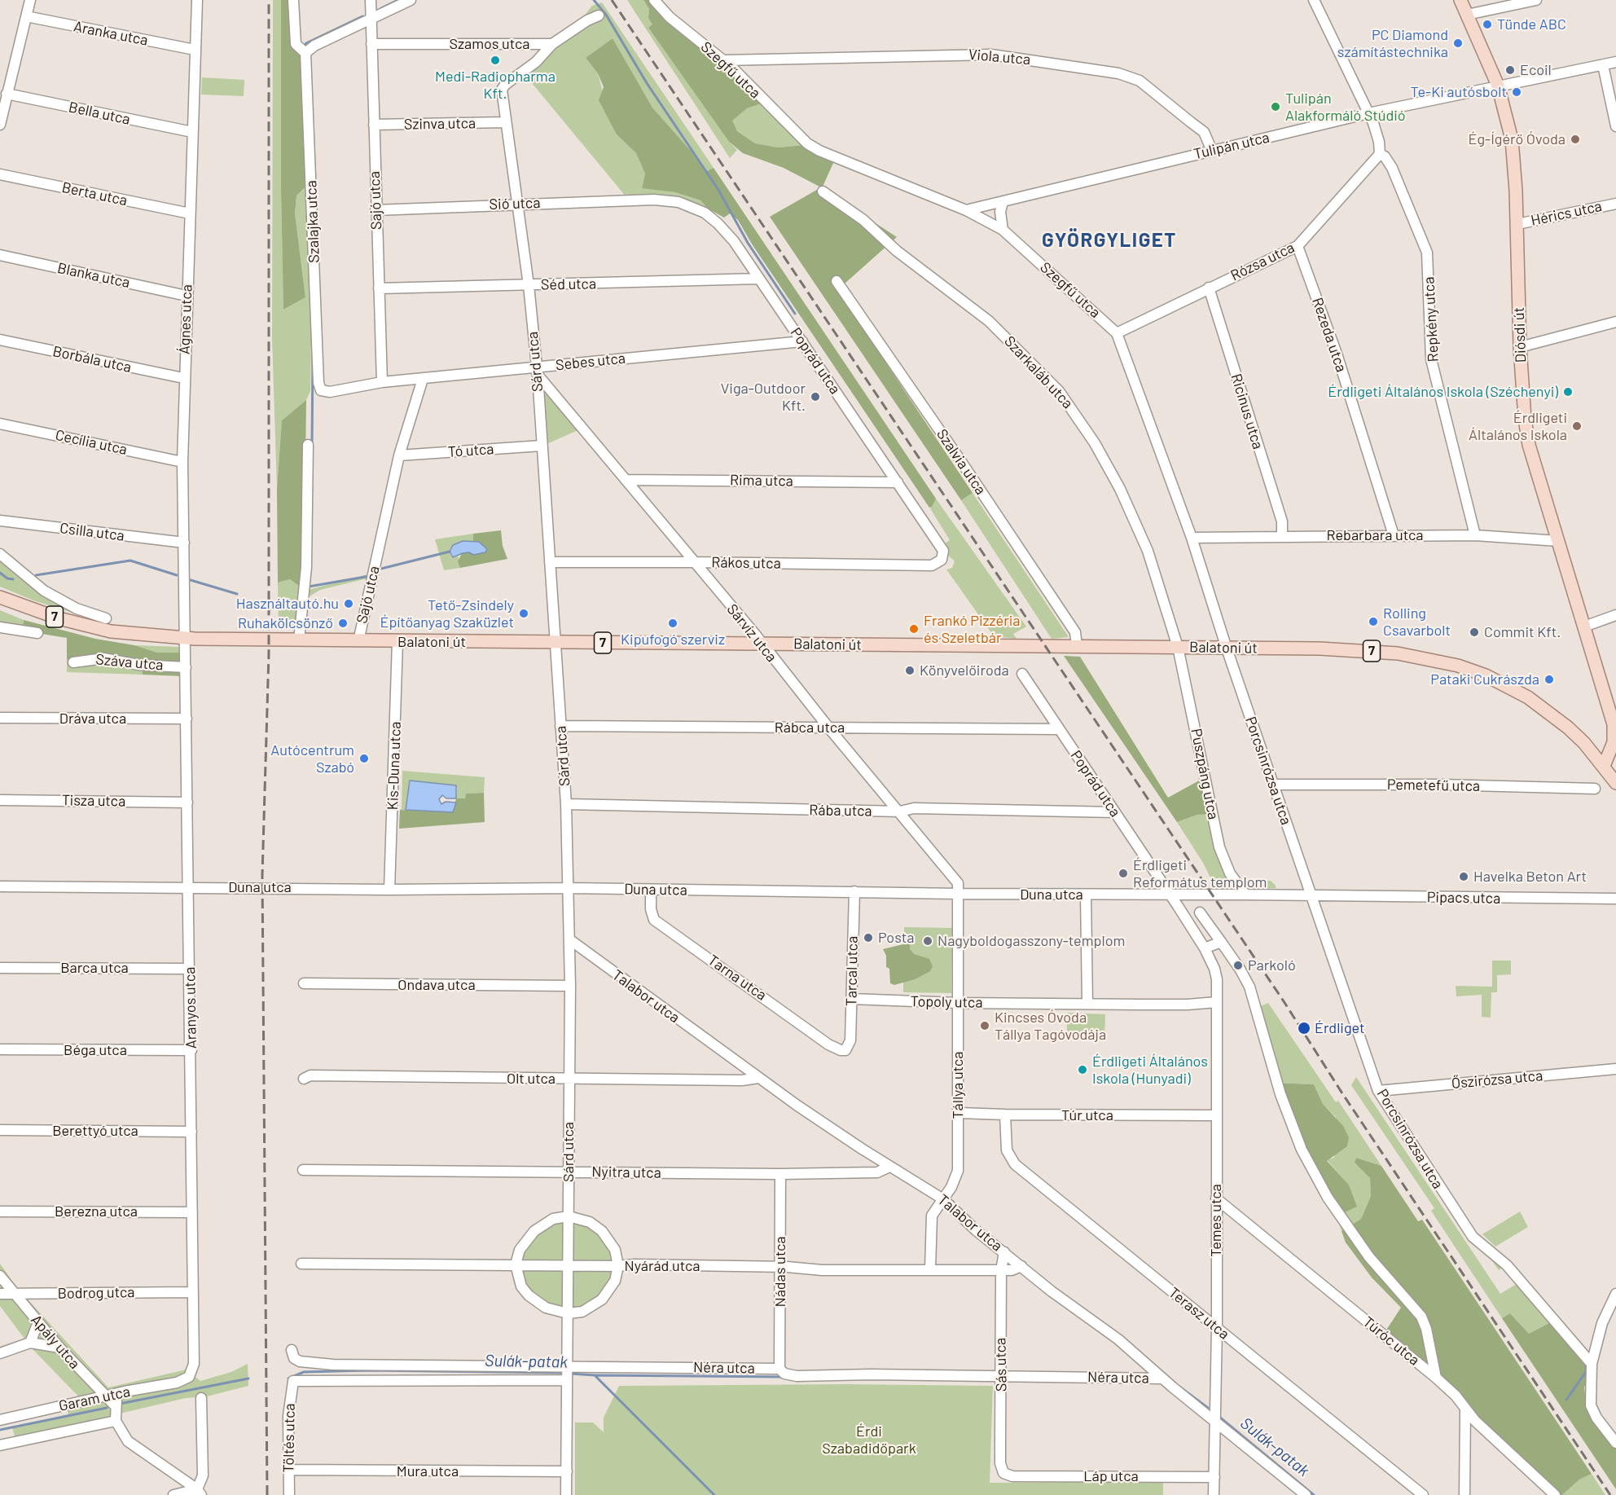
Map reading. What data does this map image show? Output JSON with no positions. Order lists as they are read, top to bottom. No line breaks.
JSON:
{"streets":{"main road":["Diósdi út","7","Balatoni út"],"street":["Aranka utca","Szamos utca","Viola utca","Szegfű utca","Bella utca","Szinva utca","Tulipán utca","Berta utca","Sajó utca","Sió utca","Hérics utca","Szalajka utca","Rózsa utca","Blanka utca","Séd utca","Ágnes utca","Repkény utca","Rezeda utca","Borbála utca","Poprád utca","Sárd utca","Sebes utca","Szarkaláb utca","Ricinus utca","Cecília utca","Tó utca","Szalvia utca","Rima utca","Csilla utca","Rebarbara utca","Rákos utca","Sárvíz utca","Száva utca","Dráva utca","Rábca utca","Kis-Duna utca","Porcsinrózsa utca","Puszpáng utca","Pemetefű utca","Tisza utca","Rába utca","Duna utca","Pipacs utca","Barca utca","Tarcal utca","Tarna utca","Ondava utca","Talabor utca","Topoly utca","Aranyos utca","Béga utca","Olt utca","Őszirózsa utca","Tállya utca","Túr utca","Berettyó utca","Nyitra utca","Berezna utca","Temes utca","Nyárád utca","Nádas utca","Bodrog utca","Terasz utca","Túróc utca","Apály utca","Sás utca","Néra utca","Garam utca","Töltés utca","Mura utca","Láp utca"]},"crossings":[["Aranka utca","Ágnes utca"],["Szamos utca","Sajó utca"],["Szamos utca","Sárd utca"],["Viola utca","Szegfű utca"],["Viola utca","Tulipán utca"],["Szegfű utca","Tulipán utca"],["Szegfű utca","Rózsa utca"],["Szegfű utca","Rebarbara utca"],["Szegfű utca","Balatoni út"],["Szegfű utca","Porcsinrózsa utca"],["Bella utca","Ágnes utca"],["Szinva utca","Sajó utca"],["Szinva utca","Sárd utca"],["Tulipán utca","Repkény utca"],["Tulipán utca","Diósdi út"],["Berta utca","Ágnes utca"],["Sajó utca","Sió utca"],["Sajó utca","Séd utca"],["Sajó utca","Sebes utca"],["Sajó utca","Tó utca"],["Sajó utca","Balatoni út"],["Sió utca","Poprád utca"],["Sió utca","Sárd utca"],["Hérics utca","Diósdi út"],["Szalajka utca","Sebes utca"],["Rózsa utca","Repkény utca"],["Rózsa utca","Rezeda utca"],["Rózsa utca","Ricinus utca"],["Blanka utca","Ágnes utca"],["Séd utca","Poprád utca"],["Séd utca","Sárd utca"],["Ágnes utca","Borbála utca"],["Ágnes utca","Cecília utca"],["Ágnes utca","Csilla utca"],["Ágnes utca","Balatoni út"],["Ágnes utca","Aranyos utca"],["Repkény utca","Rebarbara utca"],["Rezeda utca","Rebarbara utca"],["Diósdi út","Rebarbara utca"],["Diósdi út","Balatoni út"],["Poprád utca","Sebes utca"],["Poprád utca","Rima utca"],["Poprád utca","Rákos utca"],["Poprád utca","Rábca utca"],["Poprád utca","Rába utca"],["Poprád utca","Duna utca"],["Poprád utca","Temes utca"],["Sárd utca","Sebes utca"],["Sárd utca","Tó utca"],["Sárd utca","Rákos utca"],["Sárd utca","Sárvíz utca"],["Sárd utca","Balatoni út"],["Sárd utca","Rábca utca"],["Sárd utca","Rába utca"],["Sárd utca","Duna utca"],["Sárd utca","Ondava utca"],["Sárd utca","Talabor utca"],["Sárd utca","Olt utca"],["Sárd utca","Nyitra utca"],["Sárd utca","Nyárád utca"],["Sárd utca","Néra utca"],["Sárd utca","Töltés utca"],["Sárd utca","Mura utca"],["Sebes utca","Sárvíz utca"],["Szarkaláb utca","Balatoni út"],["Szarkaláb utca","Puszpáng utca"],["Ricinus utca","Rebarbara utca"],["Szalvia utca","Balatoni út"],["Rima utca","Sárvíz utca"],["Rákos utca","Sárvíz utca"],["Sárvíz utca","Balatoni út"],["Sárvíz utca","Rábca utca"],["Sárvíz utca","Rába utca"],["Sárvíz utca","Duna utca"],["Sárvíz utca","Tállya utca"],["Balatoni út","Kis-Duna utca"],["Balatoni út","Porcsinrózsa utca"],["Balatoni út","Puszpáng utca"],["Balatoni út","Aranyos utca"],["Száva utca","Aranyos utca"],["Dráva utca","Aranyos utca"],["Kis-Duna utca","Duna utca"],["Porcsinrózsa utca","Pemetefű utca"],["Porcsinrózsa utca","Duna utca"],["Porcsinrózsa utca","Pipacs utca"],["Porcsinrózsa utca","Őszirózsa utca"],["Puszpáng utca","Duna utca"],["Tisza utca","Aranyos utca"],["Duna utca","Pipacs utca"],["Duna utca","Tarcal utca"],["Duna utca","Tarna utca"],["Duna utca","Aranyos utca"],["Duna utca","Tállya utca"],["Duna utca","Temes utca"],["Barca utca","Aranyos utca"],["Tarcal utca","Tarna utca"],["Tarcal utca","Topoly utca"],["Talabor utca","Olt utca"],["Talabor utca","Tállya utca"],["Talabor utca","Nyitra utca"],["Talabor utca","Temes utca"],["Talabor utca","Nyárád utca"],["Talabor utca","Sás utca"],["Talabor utca","Néra utca"],["Topoly utca","Tállya utca"],["Topoly utca","Temes utca"],["Aranyos utca","Béga utca"],["Aranyos utca","Berettyó utca"],["Aranyos utca","Berezna utca"],["Aranyos utca","Bodrog utca"],["Aranyos utca","Garam utca"],["Tállya utca","Túr utca"],["Tállya utca","Nyárád utca"],["Túr utca","Temes utca"],["Túr utca","Terasz utca"],["Nyitra utca","Nádas utca"],["Temes utca","Terasz utca"],["Temes utca","Túróc utca"],["Temes utca","Láp utca"],["Nyárád utca","Nádas utca"],["Nyárád utca","Sás utca"],["Nádas utca","Néra utca"],["Bodrog utca","Apály utca"],["Apály utca","Garam utca"],["Sás utca","Néra utca"],["Sás utca","Láp utca"],["Töltés utca","Mura utca"]],"districts":["GYÖRGYLIGET"],"water":["Sulák-patak"],"parks":["Érdi Szabadidőpark"],"places":["Tünde ABC","PC Diamond számítástechnika","Medi-Radiopharma Kft.","Ecoil","Te-Ki autósbolt","Tulipán Alakformáló Stúdió","Ég-Ígérő Óvoda","Érdligeti Általános Iskola (Széchenyi)","Viga-Outdoor Kft.","Érdligeti Általános Iskola","Használtautó.hu","Tető-Zsindely Építőanyag Szaküzlet","Rolling Csavarbolt","Ruhakölcsönző","Kipufogó szerviz","Frankó Pizzéria és Szeletbár","Commit Kft.","Könyvelőiroda","Pataki Cukrászda","Autócentrum Szabó","Érdligeti Református templom","Havelka Beton Art","Posta","Nagyboldogasszony-templom","Parkoló","Kincses Óvoda Tállya Tagóvodája","Érdliget","Érdligeti Általános Iskola (Hunyadi)"]}
